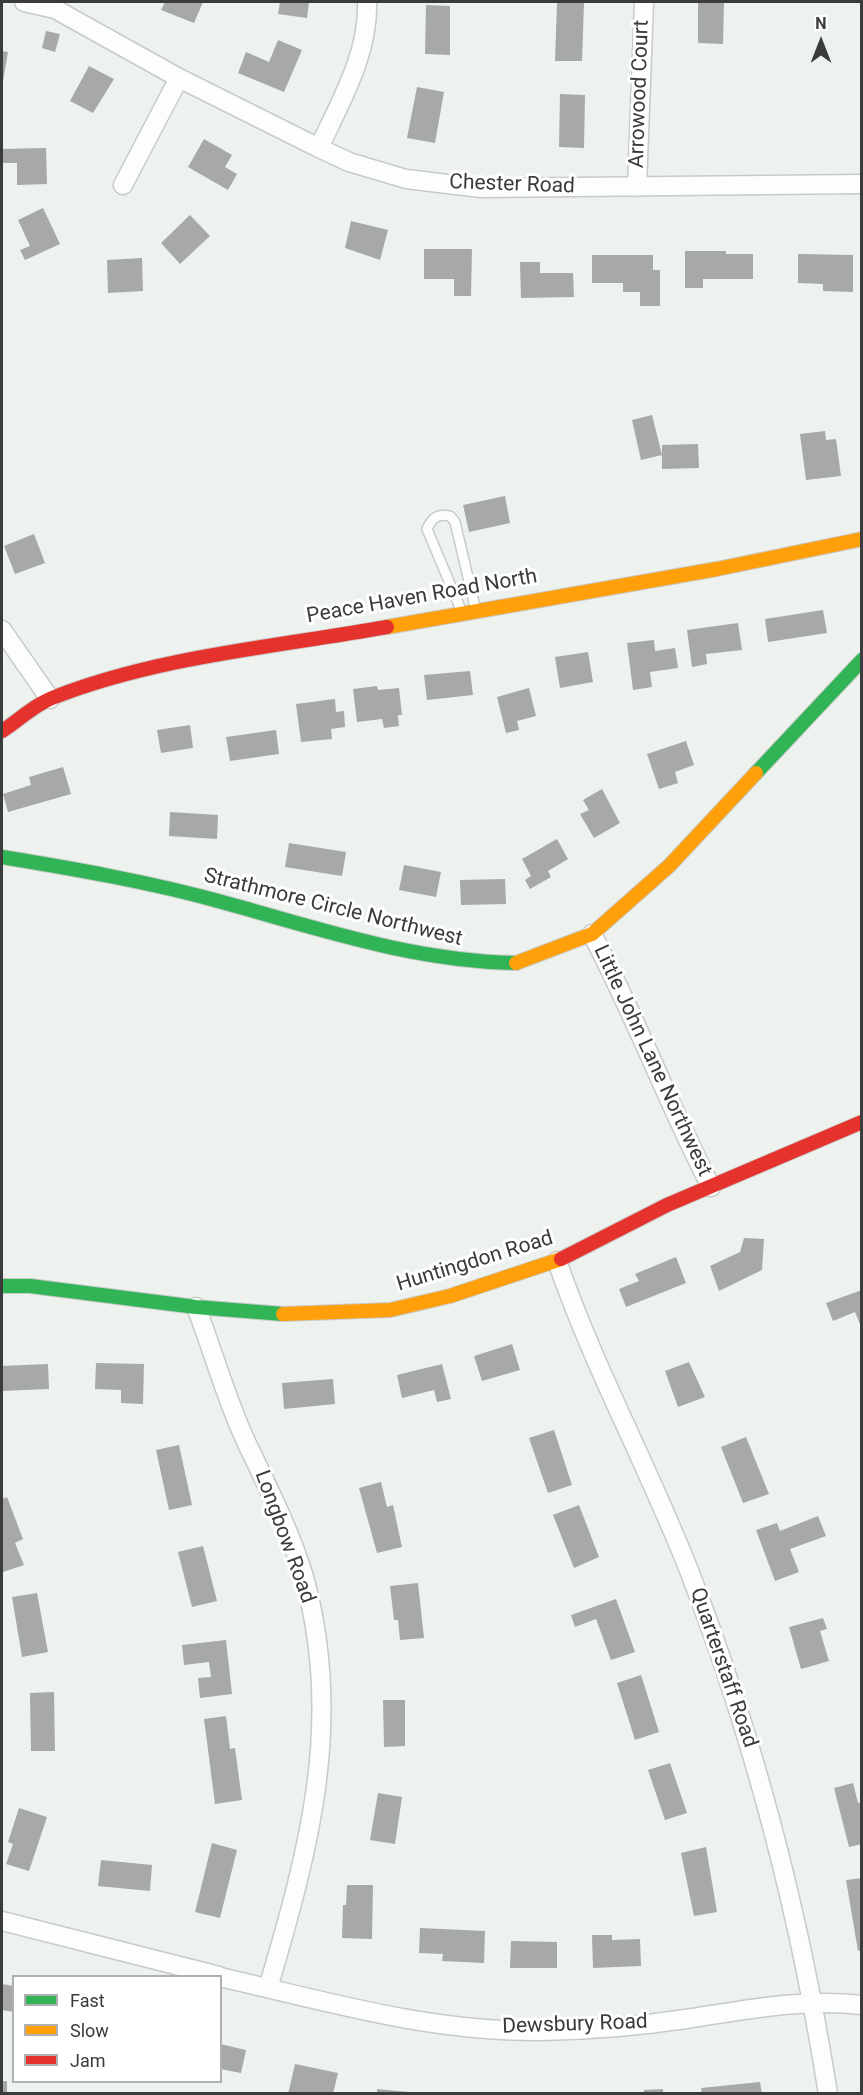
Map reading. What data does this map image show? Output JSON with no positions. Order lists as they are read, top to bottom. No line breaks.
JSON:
{"streets":{"street":["Arrowood Court","Chester Road","Peace Haven Road North","Strathmore Circle Northwest","Little John Lane Northwest","Huntingdon Road","Longbow Road","Quarterstaff Road","Dewsbury Road"]},"crossings":[["Arrowood Court","Chester Road"],["Strathmore Circle Northwest","Little John Lane Northwest"],["Little John Lane Northwest","Huntingdon Road"],["Huntingdon Road","Longbow Road"],["Huntingdon Road","Quarterstaff Road"],["Longbow Road","Dewsbury Road"],["Quarterstaff Road","Dewsbury Road"]],"legend":["Fast","Slow","Jam"],"north":"top"}
